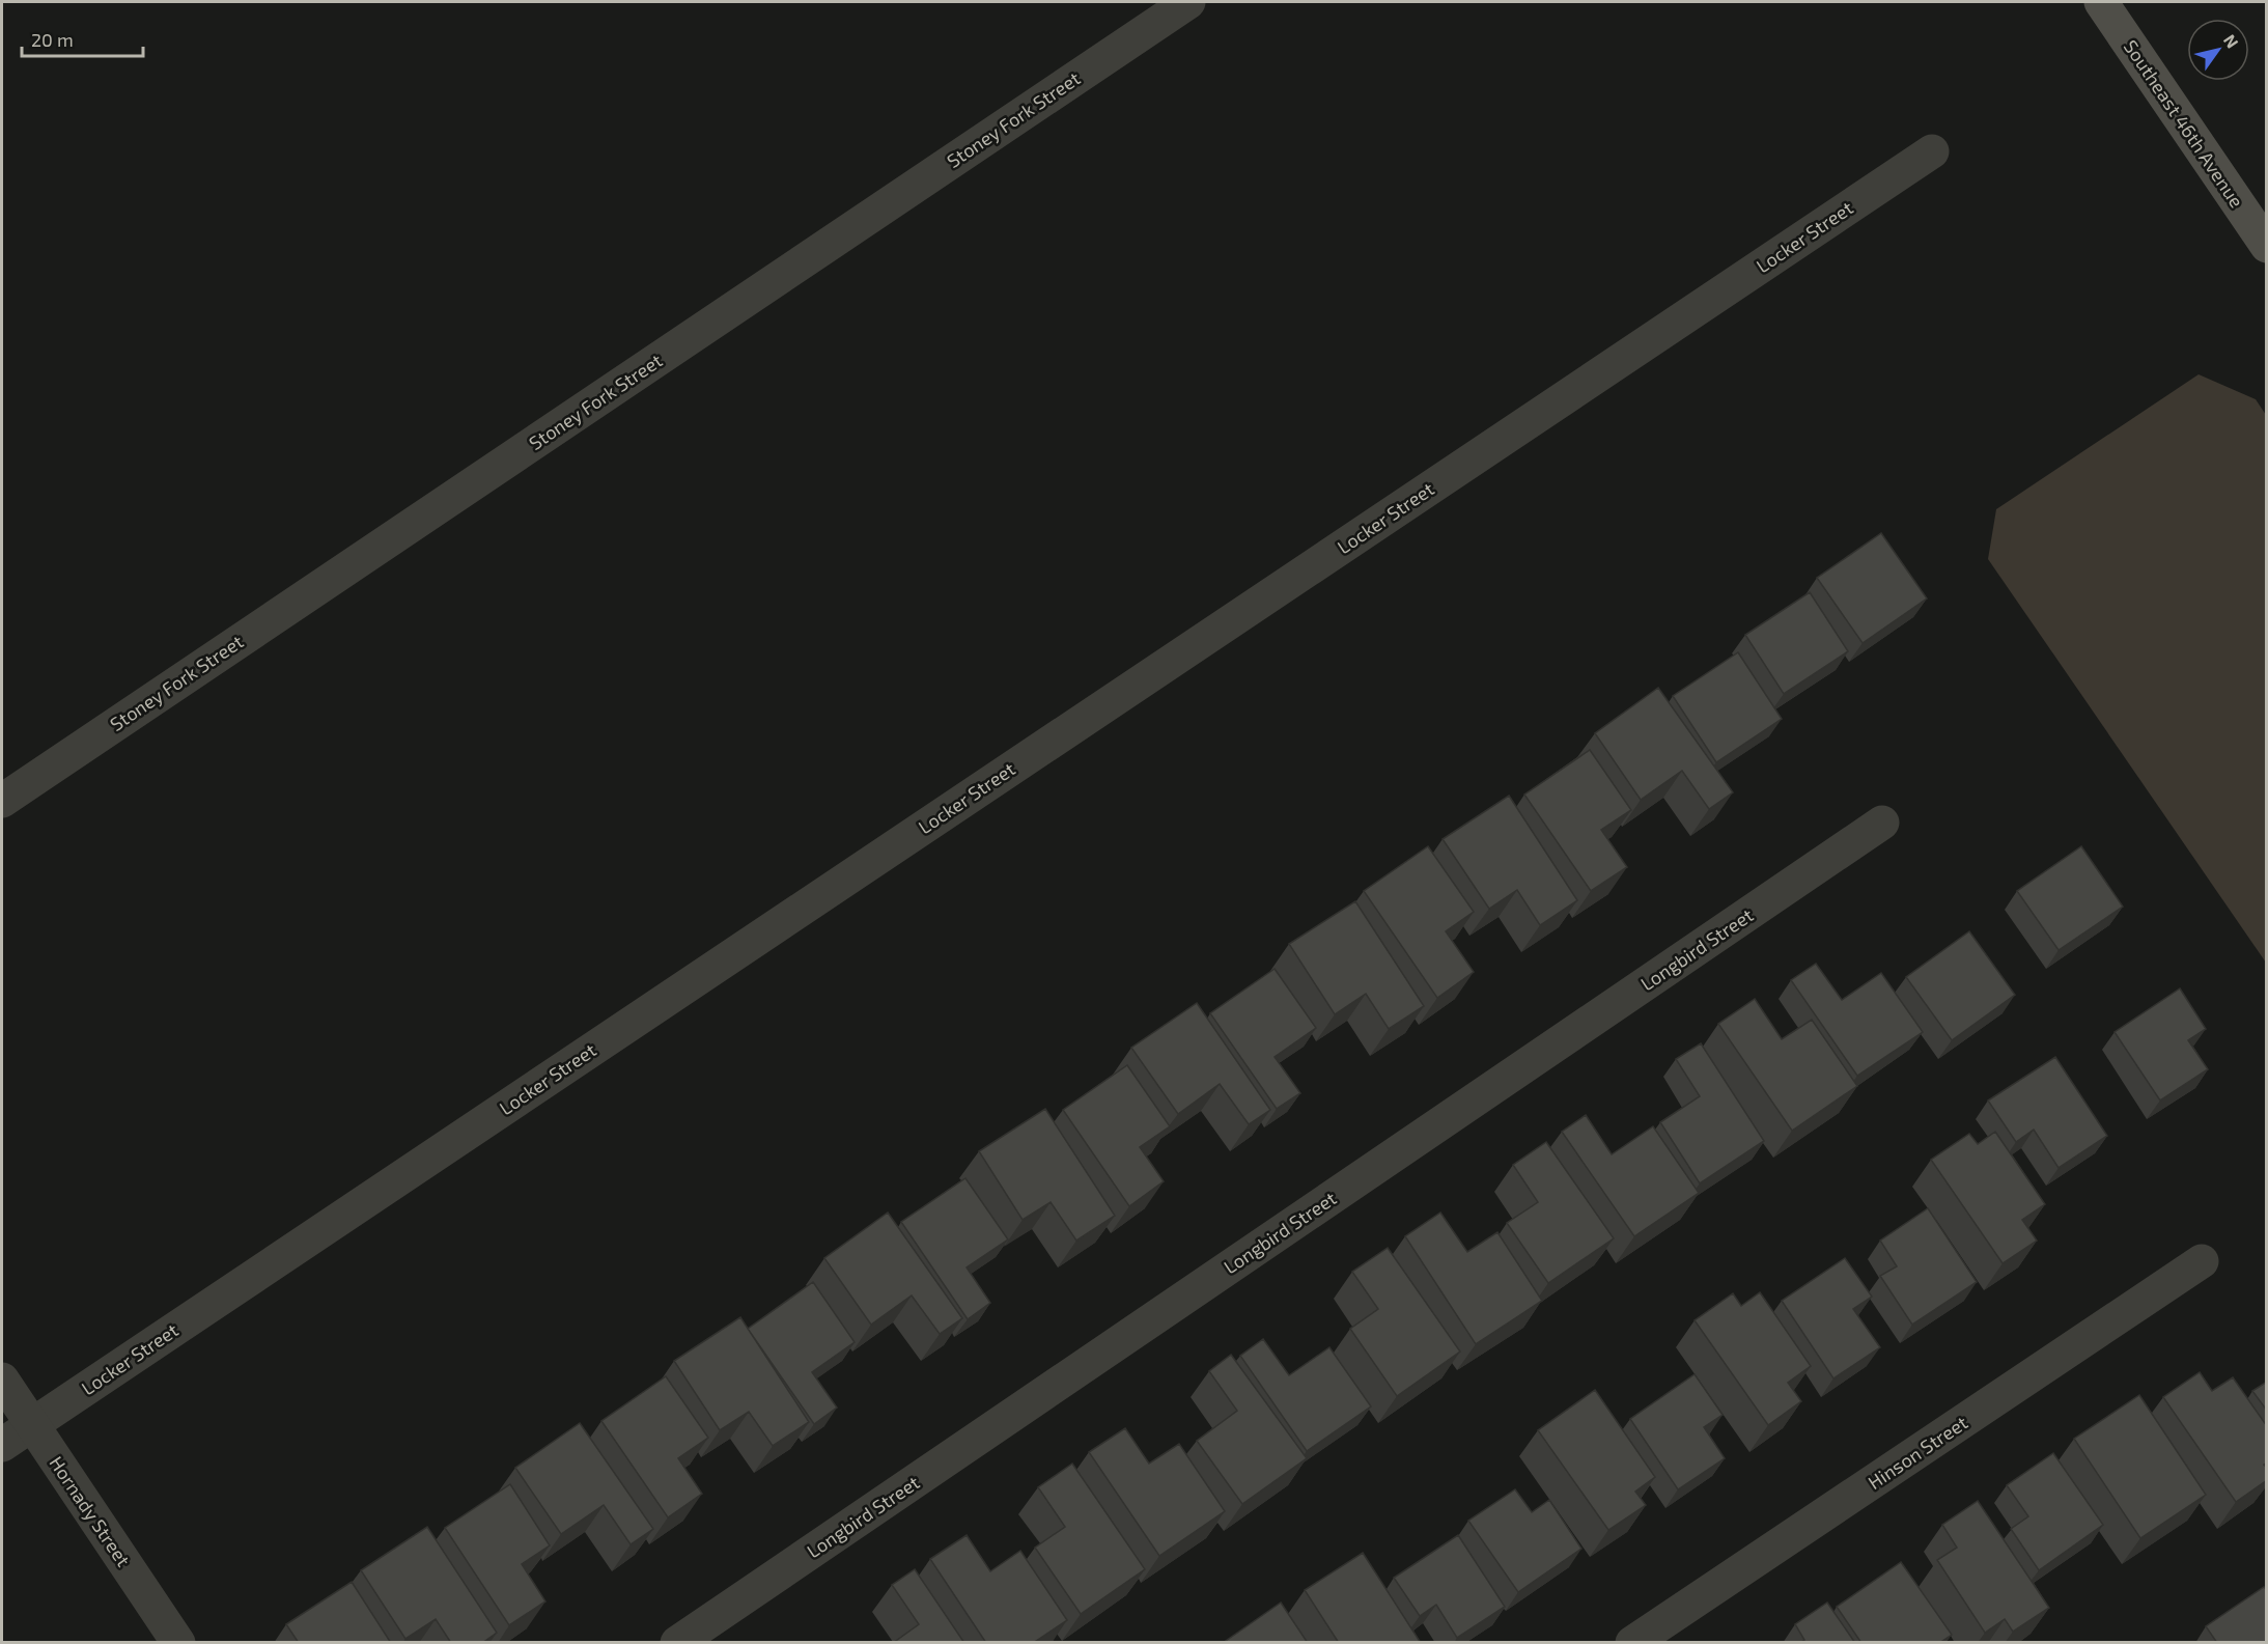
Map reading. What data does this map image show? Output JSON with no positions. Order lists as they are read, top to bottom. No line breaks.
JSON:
{"streets":{"main road":["Southeast 46th Avenue"],"street":["Stoney Fork Street","Locker Street","Longbird Street","Hinson Street","Hornady Street"]},"crossings":[["Locker Street","Hornady Street"]],"scale_bar":"20 m","north":"top right"}
